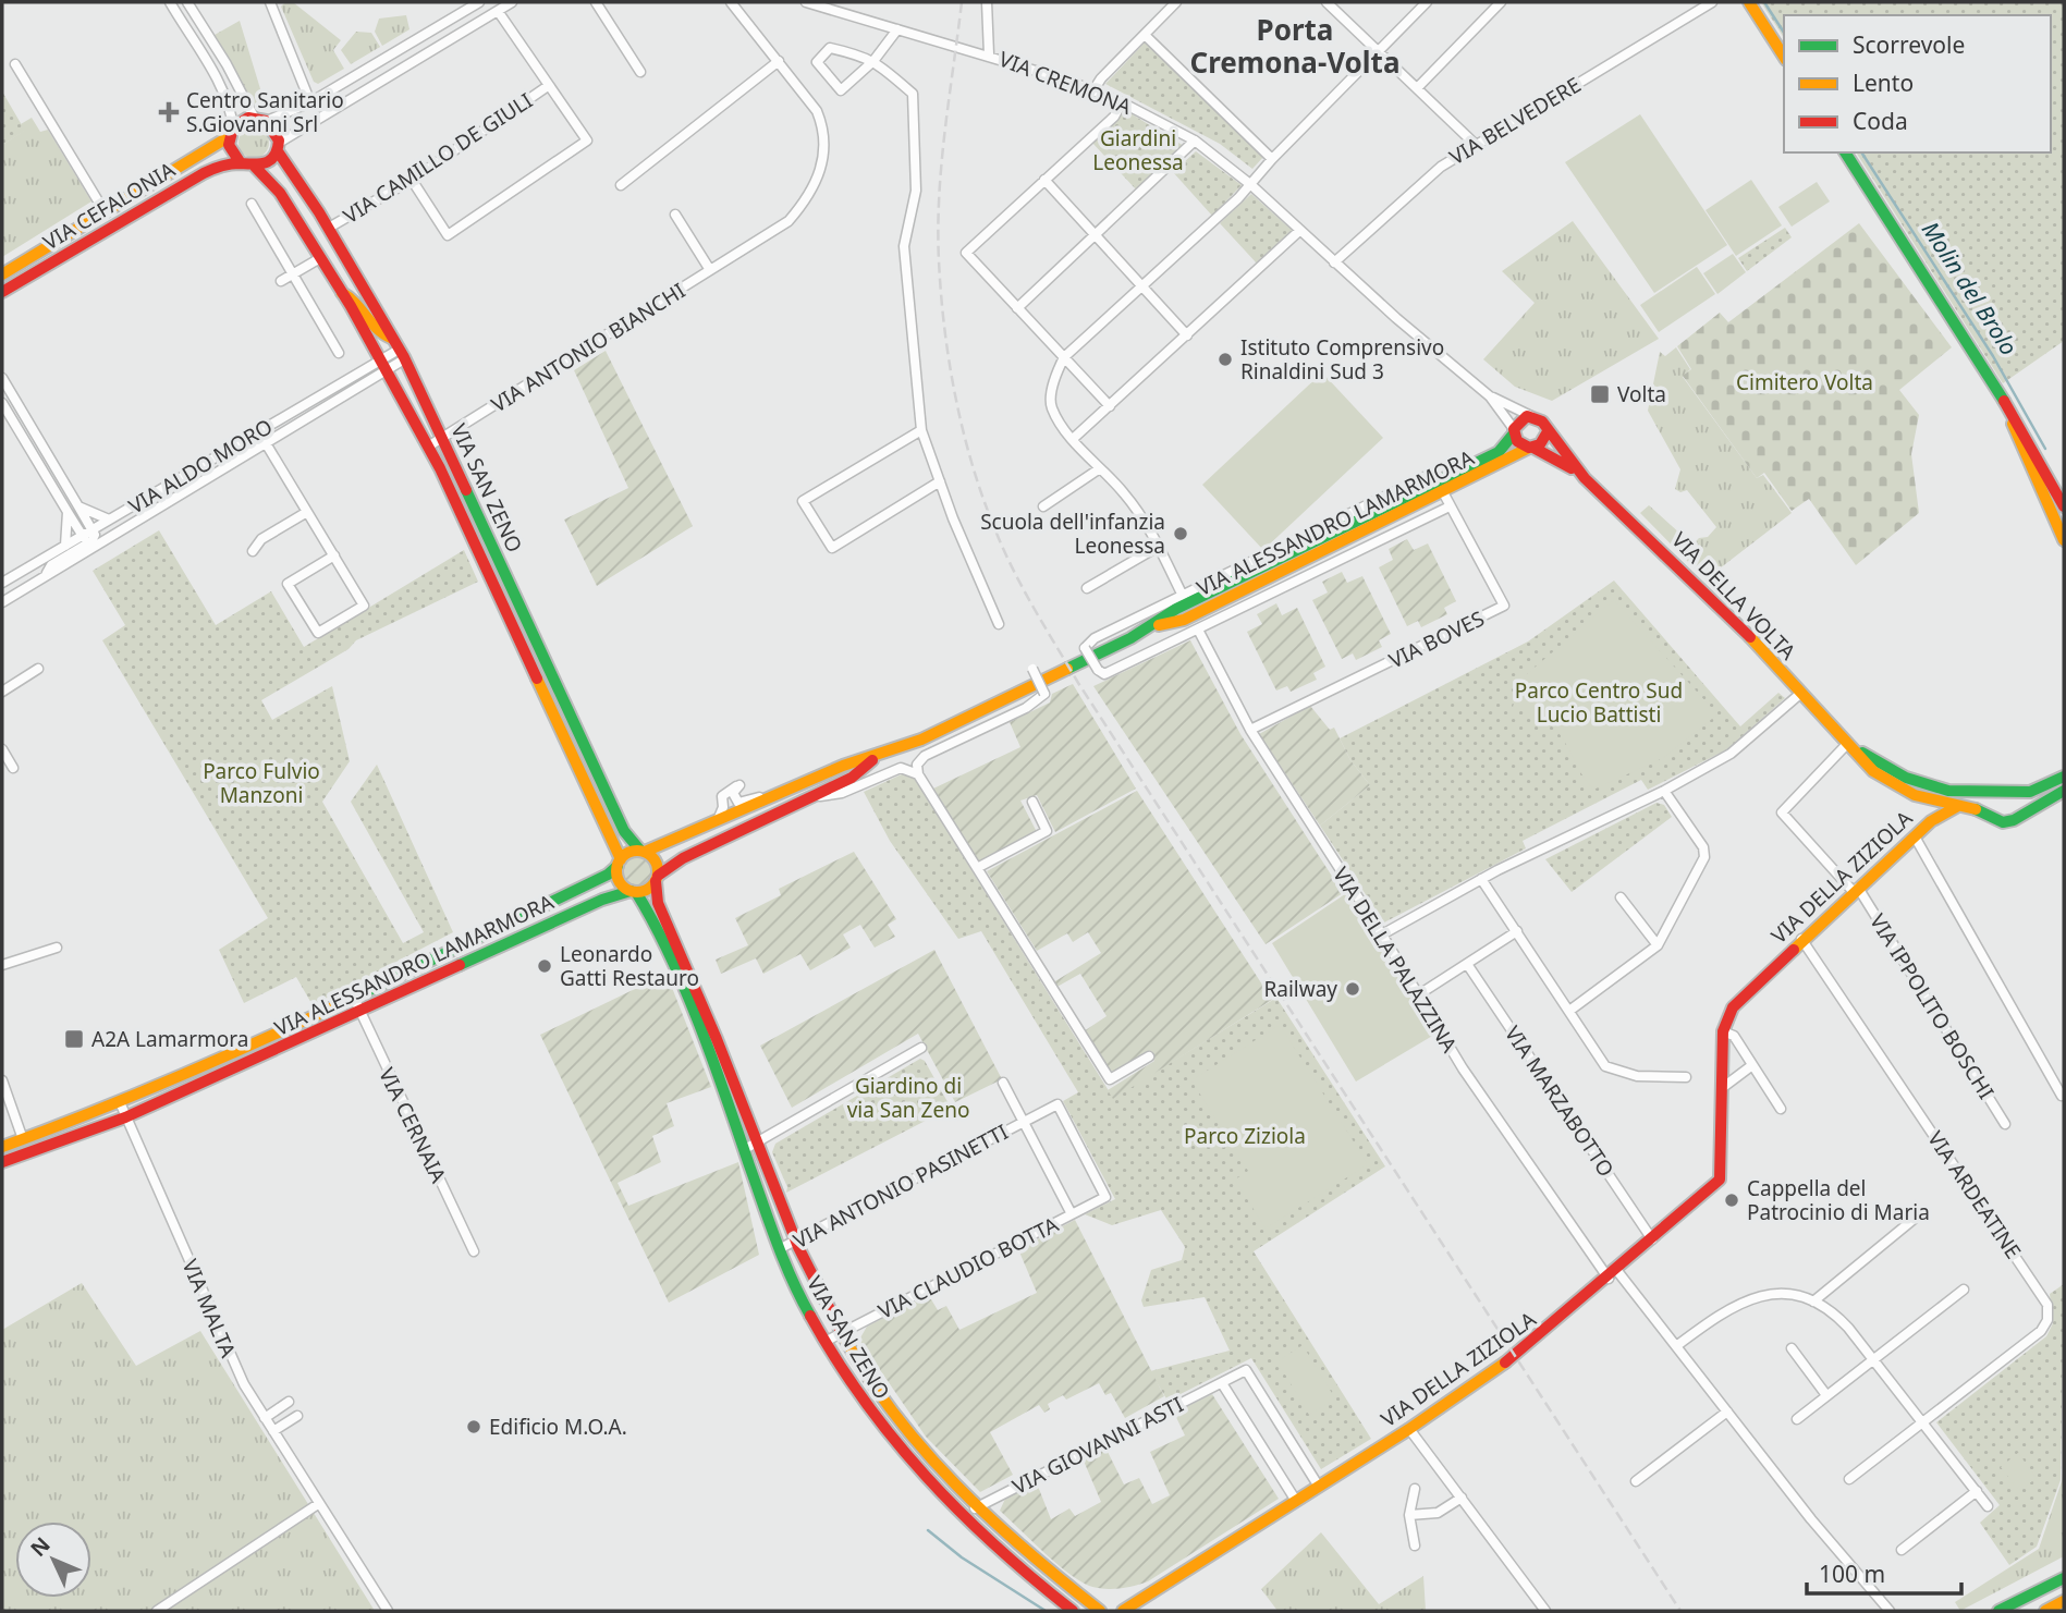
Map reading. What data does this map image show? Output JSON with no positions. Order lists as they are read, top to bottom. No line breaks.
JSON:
{"streets":{"main road":["VIA CEFALONIA","VIA SAN ZENO","VIA ALESSANDRO LAMARMORA","VIA DELLA VOLTA","VIA DELLA ZIZIOLA"],"street":["VIA CREMONA","VIA BELVEDERE","VIA CAMILLO DE GIULI","VIA ANTONIO BIANCHI","VIA ALDO MORO","VIA BOVES","VIA DELLA PALAZZINA","VIA IPPOLITO BOSCHI","VIA MARZABOTTO","VIA CERNAIA","VIA ANTONIO PASINETTI","VIA ARDEATINE","VIA CLAUDIO BOTTA","VIA MALTA","VIA GIOVANNI ASTI"]},"crossings":[["VIA CREMONA","VIA BELVEDERE"],["VIA CREMONA","VIA DELLA VOLTA"],["VIA CAMILLO DE GIULI","VIA SAN ZENO"],["VIA CEFALONIA","VIA SAN ZENO"],["VIA ANTONIO BIANCHI","VIA SAN ZENO"],["VIA ALDO MORO","VIA SAN ZENO"],["VIA SAN ZENO","VIA ALESSANDRO LAMARMORA"],["VIA SAN ZENO","VIA ANTONIO PASINETTI"],["VIA SAN ZENO","VIA CLAUDIO BOTTA"],["VIA SAN ZENO","VIA GIOVANNI ASTI"],["VIA ALESSANDRO LAMARMORA","VIA DELLA VOLTA"],["VIA ALESSANDRO LAMARMORA","VIA BOVES"],["VIA ALESSANDRO LAMARMORA","VIA DELLA PALAZZINA"],["VIA ALESSANDRO LAMARMORA","VIA CERNAIA"],["VIA ALESSANDRO LAMARMORA","VIA MALTA"],["VIA DELLA VOLTA","VIA IPPOLITO BOSCHI"],["VIA BOVES","VIA DELLA PALAZZINA"],["VIA DELLA ZIZIOLA","VIA DELLA PALAZZINA"],["VIA DELLA ZIZIOLA","VIA IPPOLITO BOSCHI"],["VIA DELLA ZIZIOLA","VIA MARZABOTTO"],["VIA DELLA ZIZIOLA","VIA ARDEATINE"],["VIA DELLA ZIZIOLA","VIA GIOVANNI ASTI"],["VIA ANTONIO PASINETTI","VIA CLAUDIO BOTTA"]],"districts":["Porta Cremona-Volta"],"water":["Molin del Brolo"],"parks":["Giardini Leonessa","Cimitero Volta","Parco Centro Sud Lucio Battisti","Parco Fulvio Manzoni","Giardino di via San Zeno","Parco Ziziola"],"places":{"health":["Centro Sanitario S.Giovanni Srl"],"other":["Istituto Comprensivo Rinaldini Sud 3","Scuola dell'infanzia Leonessa","Leonardo Gatti Restauro","Railway","Cappella del Patrocinio di Maria","Edificio M.O.A."],"transit":["Volta","A2A Lamarmora"]},"legend":["Scorrevole","Lento","Coda"],"scale_bar":"100 m","north":"top left"}
